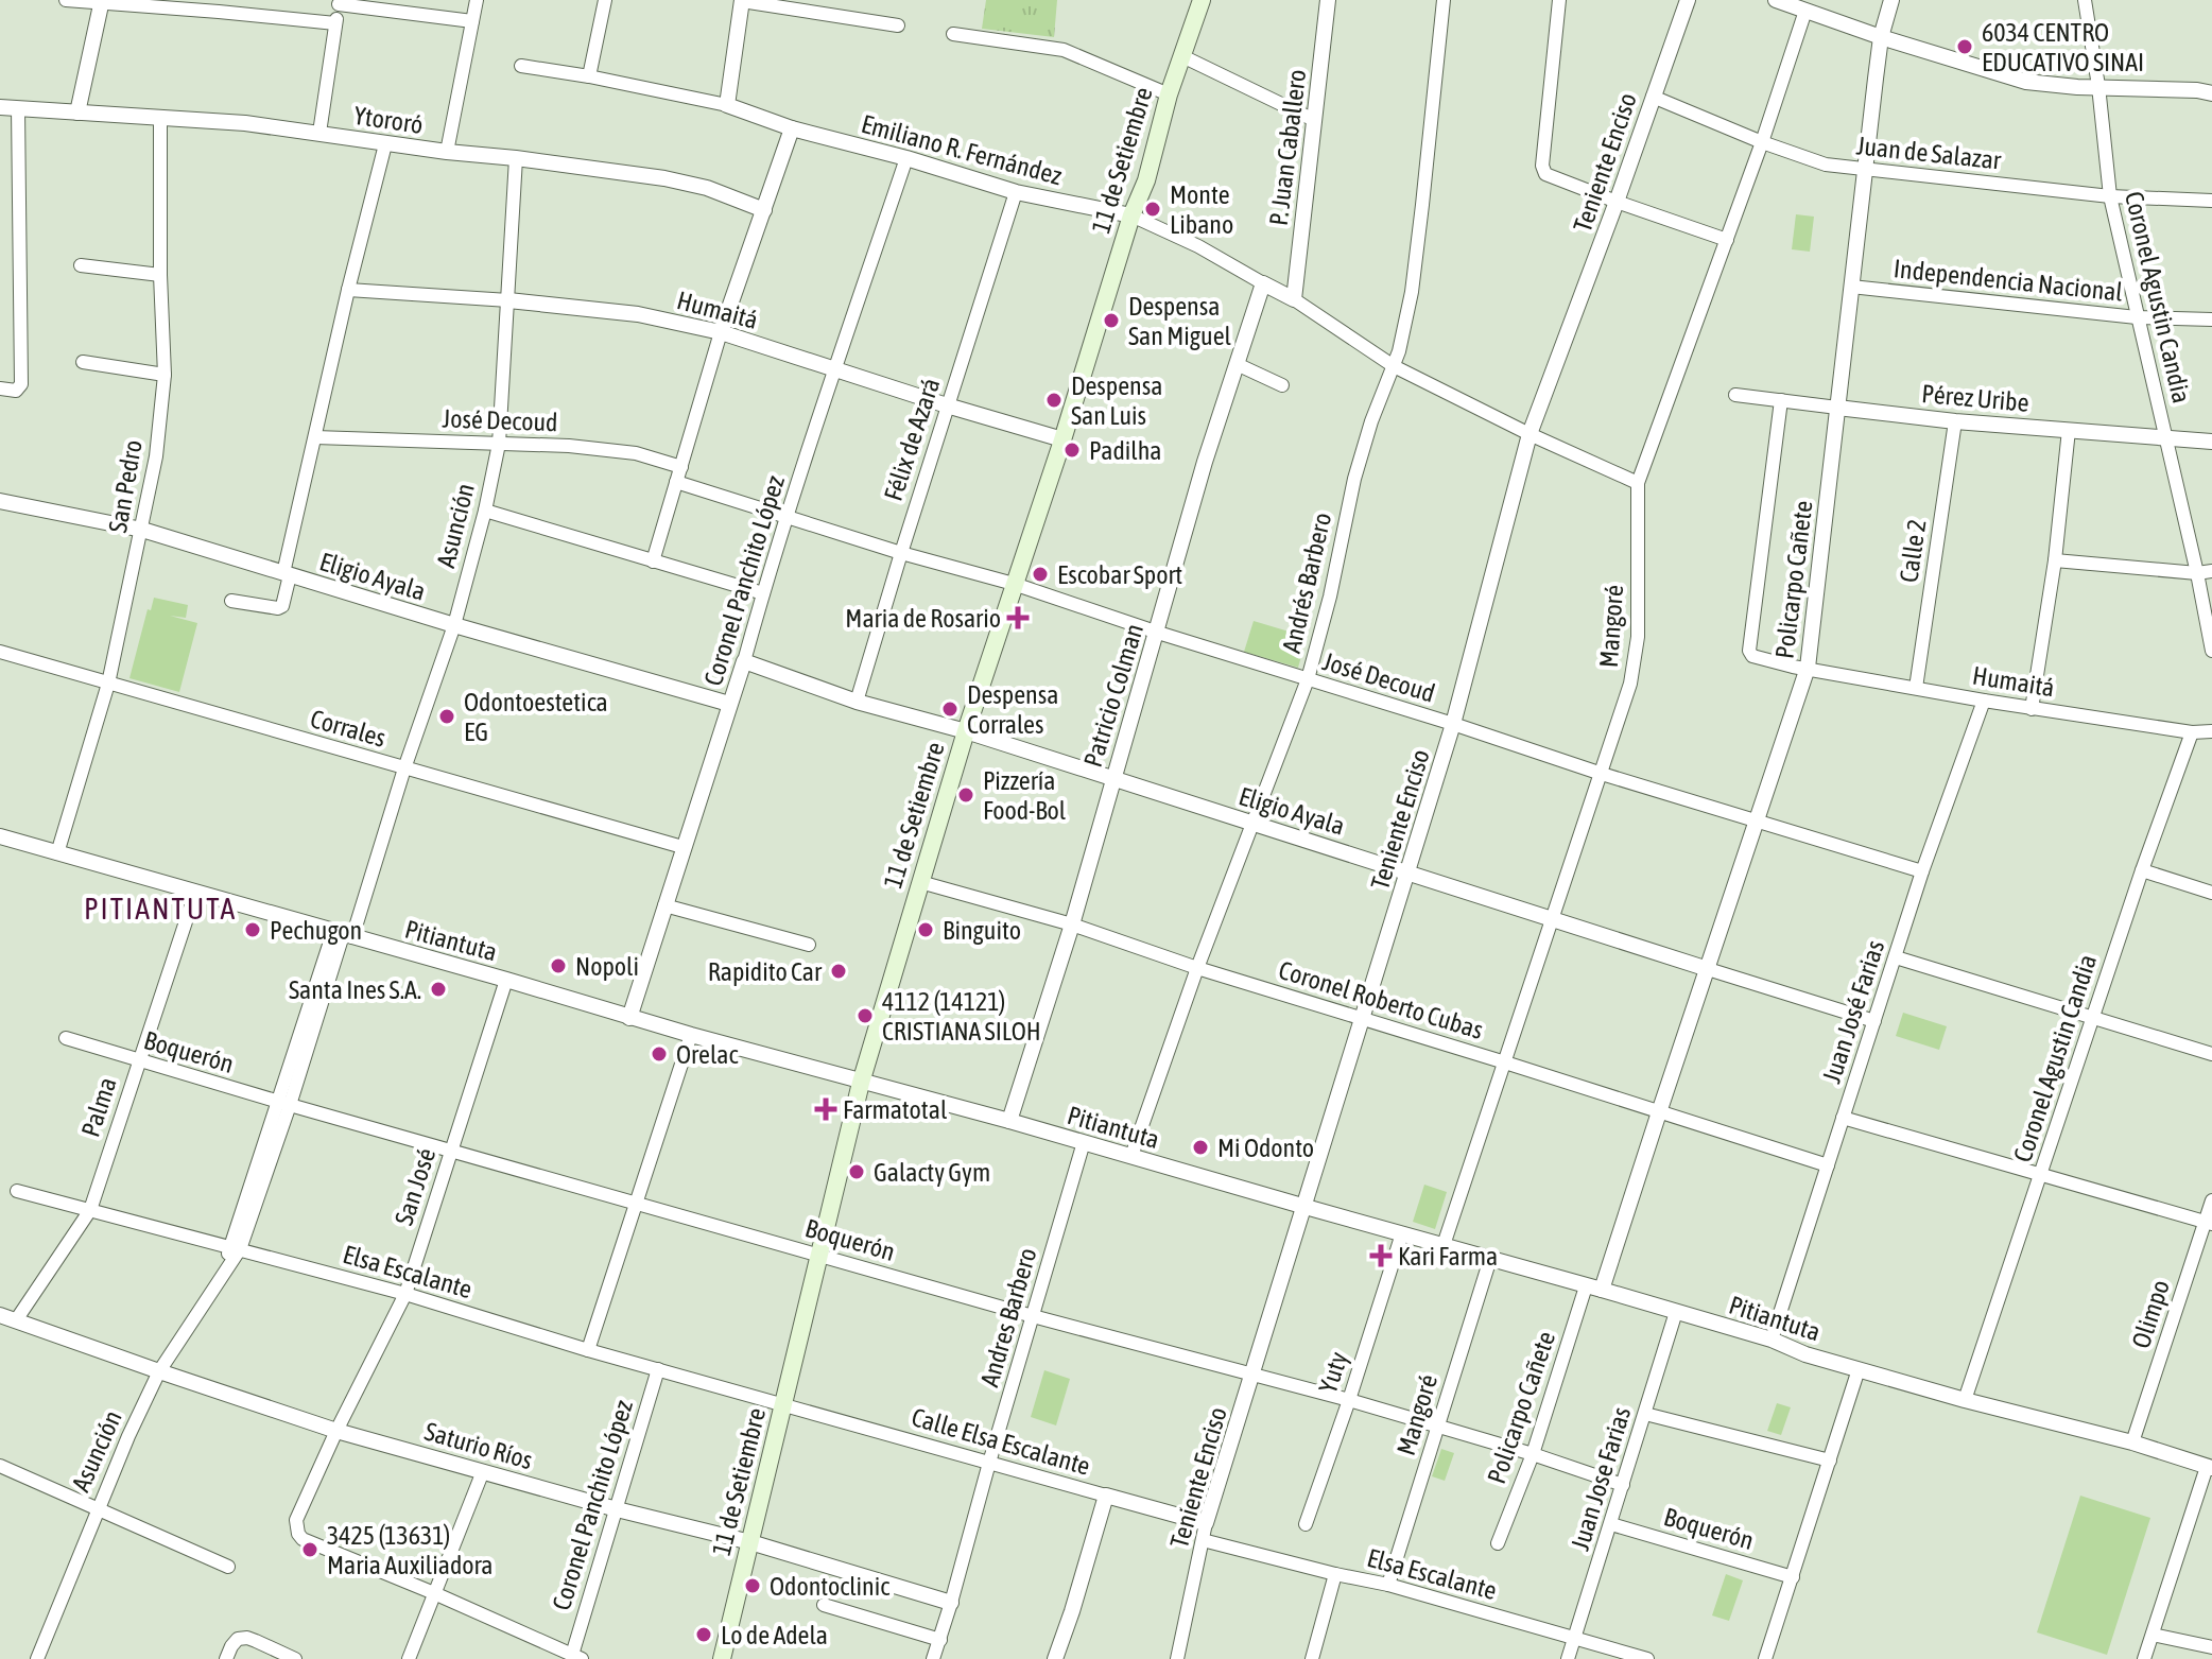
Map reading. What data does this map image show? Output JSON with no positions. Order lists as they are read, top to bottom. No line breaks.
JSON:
{"streets":{"main road":["11 de Setiembre"],"street":["Ytororó","P. Juan Caballero","Emiliano R. Fernández","Juan de Salazar","Teniente Enciso","Independencia Nacional","Coronel Agustin Candia","Humaitá","Pérez Uribe","José Decoud","Félix de Azará","San Pedro","Asunción","Calle 2","Eligio Ayala","Policarpo Cañete","Coronel Panchito López","Andrés Barbero","Mangoré","Patricio Colman","Corrales","Pitiantuta","Coronel Roberto Cubas","Juan José Farias","Boquerón","Palma","San José","Elsa Escalante","Olimpo","Andres Barbero","Yuty","Calle Elsa Escalante","Saturio Ríos","Juan Jose Farias"]},"crossings":[["Ytororó","San Pedro"],["Ytororó","Asunción"],["P. Juan Caballero","Emiliano R. Fernández"],["Emiliano R. Fernández","11 de Setiembre"],["Emiliano R. Fernández","Teniente Enciso"],["Emiliano R. Fernández","Félix de Azará"],["Emiliano R. Fernández","Coronel Panchito López"],["Emiliano R. Fernández","Andrés Barbero"],["Emiliano R. Fernández","Mangoré"],["Emiliano R. Fernández","Patricio Colman"],["Juan de Salazar","Teniente Enciso"],["Juan de Salazar","Coronel Agustin Candia"],["Juan de Salazar","Policarpo Cañete"],["Juan de Salazar","Mangoré"],["11 de Setiembre","Humaitá"],["11 de Setiembre","José Decoud"],["11 de Setiembre","Eligio Ayala"],["11 de Setiembre","Pitiantuta"],["11 de Setiembre","Coronel Roberto Cubas"],["11 de Setiembre","Boquerón"],["11 de Setiembre","Elsa Escalante"],["11 de Setiembre","Calle Elsa Escalante"],["11 de Setiembre","Saturio Ríos"],["Teniente Enciso","José Decoud"],["Teniente Enciso","Eligio Ayala"],["Teniente Enciso","Pitiantuta"],["Teniente Enciso","Coronel Roberto Cubas"],["Teniente Enciso","Boquerón"],["Teniente Enciso","Elsa Escalante"],["Teniente Enciso","Calle Elsa Escalante"],["Independencia Nacional","Coronel Agustin Candia"],["Independencia Nacional","Policarpo Cañete"],["Coronel Agustin Candia","Humaitá"],["Coronel Agustin Candia","Pérez Uribe"],["Coronel Agustin Candia","Pitiantuta"],["Humaitá","Pérez Uribe"],["Humaitá","Félix de Azará"],["Humaitá","Asunción"],["Humaitá","Calle 2"],["Humaitá","Policarpo Cañete"],["Humaitá","Coronel Panchito López"],["Humaitá","Juan José Farias"],["Pérez Uribe","Calle 2"],["Pérez Uribe","Policarpo Cañete"],["José Decoud","Félix de Azará"],["José Decoud","Asunción"],["José Decoud","Policarpo Cañete"],["José Decoud","Coronel Panchito López"],["José Decoud","Andrés Barbero"],["José Decoud","Mangoré"],["José Decoud","Patricio Colman"],["José Decoud","Juan José Farias"],["Félix de Azará","Eligio Ayala"],["San Pedro","Eligio Ayala"],["San Pedro","Corrales"],["San Pedro","Pitiantuta"],["Asunción","Eligio Ayala"],["Asunción","Corrales"],["Asunción","Pitiantuta"],["Asunción","Boquerón"],["Asunción","Elsa Escalante"],["Asunción","Saturio Ríos"],["Eligio Ayala","Policarpo Cañete"],["Eligio Ayala","Coronel Panchito López"],["Eligio Ayala","Andrés Barbero"],["Eligio Ayala","Mangoré"],["Eligio Ayala","Patricio Colman"],["Eligio Ayala","Juan José Farias"],["Policarpo Cañete","Pitiantuta"],["Policarpo Cañete","Coronel Roberto Cubas"],["Policarpo Cañete","Boquerón"],["Coronel Panchito López","Corrales"],["Coronel Panchito López","Pitiantuta"],["Coronel Panchito López","Elsa Escalante"],["Coronel Panchito López","Saturio Ríos"],["Andrés Barbero","Pitiantuta"],["Andrés Barbero","Coronel Roberto Cubas"],["Mangoré","Pitiantuta"],["Mangoré","Coronel Roberto Cubas"],["Mangoré","Boquerón"],["Mangoré","Elsa Escalante"],["Patricio Colman","Pitiantuta"],["Patricio Colman","Coronel Roberto Cubas"],["Pitiantuta","Juan José Farias"],["Pitiantuta","Palma"],["Pitiantuta","San José"],["Pitiantuta","Olimpo"],["Pitiantuta","Andres Barbero"],["Pitiantuta","Yuty"],["Pitiantuta","Juan Jose Farias"],["Coronel Roberto Cubas","Juan José Farias"],["Boquerón","Palma"],["Boquerón","San José"],["Boquerón","Andres Barbero"],["Boquerón","Yuty"],["Boquerón","Juan Jose Farias"],["Palma","Elsa Escalante"],["Palma","Saturio Ríos"],["San José","Elsa Escalante"],["San José","Saturio Ríos"],["Elsa Escalante","Calle Elsa Escalante"],["Elsa Escalante","Juan Jose Farias"],["Andres Barbero","Calle Elsa Escalante"],["Andres Barbero","Saturio Ríos"]],"districts":["PITIANTUTA"],"places":{"other":["6034 CENTRO EDUCATIVO SINAI","Monte Libano","Despensa San Miguel","Despensa San Luis","Padilha","Escobar Sport","Despensa Corrales","Odontoestetica EG","Pizzería Food-Bol","Pechugon","Binguito","Nopoli","Rapidito Car","Santa Ines S.A.","4112 (14121) CRISTIANA SILOH","Orelac","Mi Odonto","Galacty Gym","3425 (13631) Maria Auxiliadora","Odontoclinic","Lo de Adela"],"health":["Maria de Rosario","Farmatotal","Kari Farma"]}}
